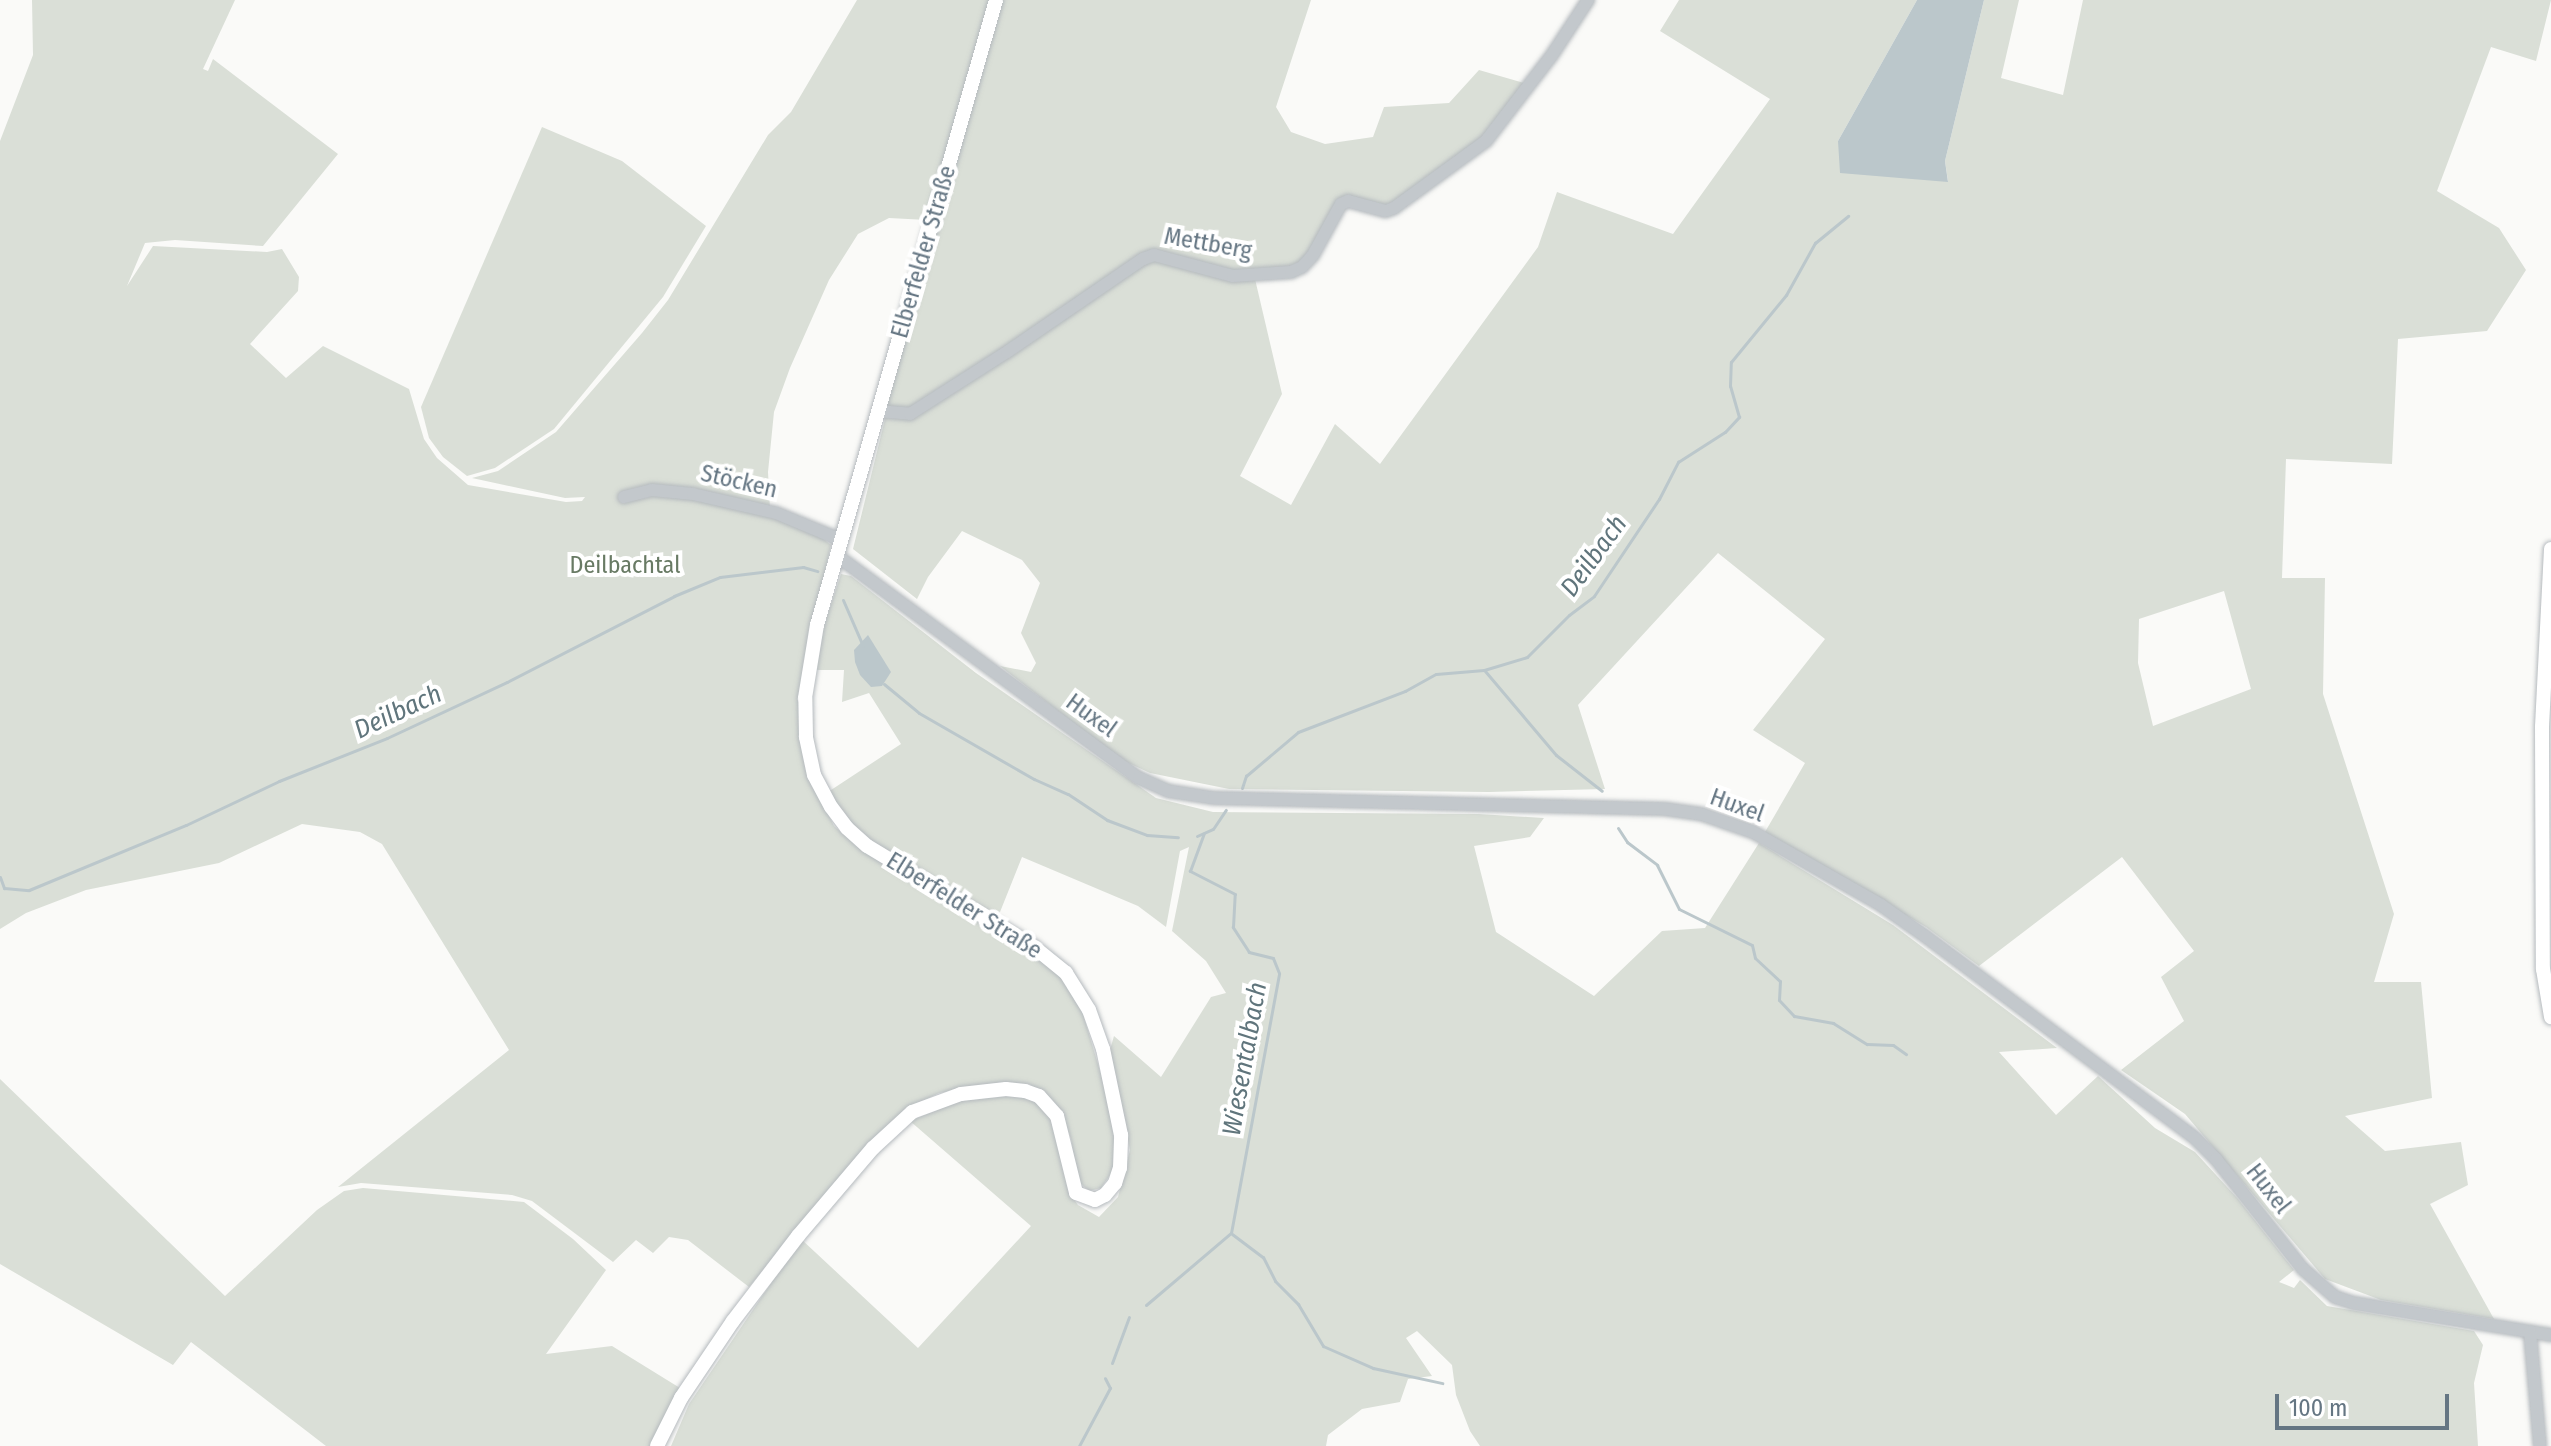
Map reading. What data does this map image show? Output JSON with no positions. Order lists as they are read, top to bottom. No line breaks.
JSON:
{"streets":{"main road":["Elberfelder Straße"],"street":["Mettberg","Stöcken","Huxel"]},"crossings":[["Mettberg","Elberfelder Straße"],["Elberfelder Straße","Stöcken"],["Elberfelder Straße","Huxel"],["Stöcken","Huxel"]],"water":["Deilbach","Wiesentalbach"],"parks":["Deilbachtal"],"scale_bar":"100 m"}
